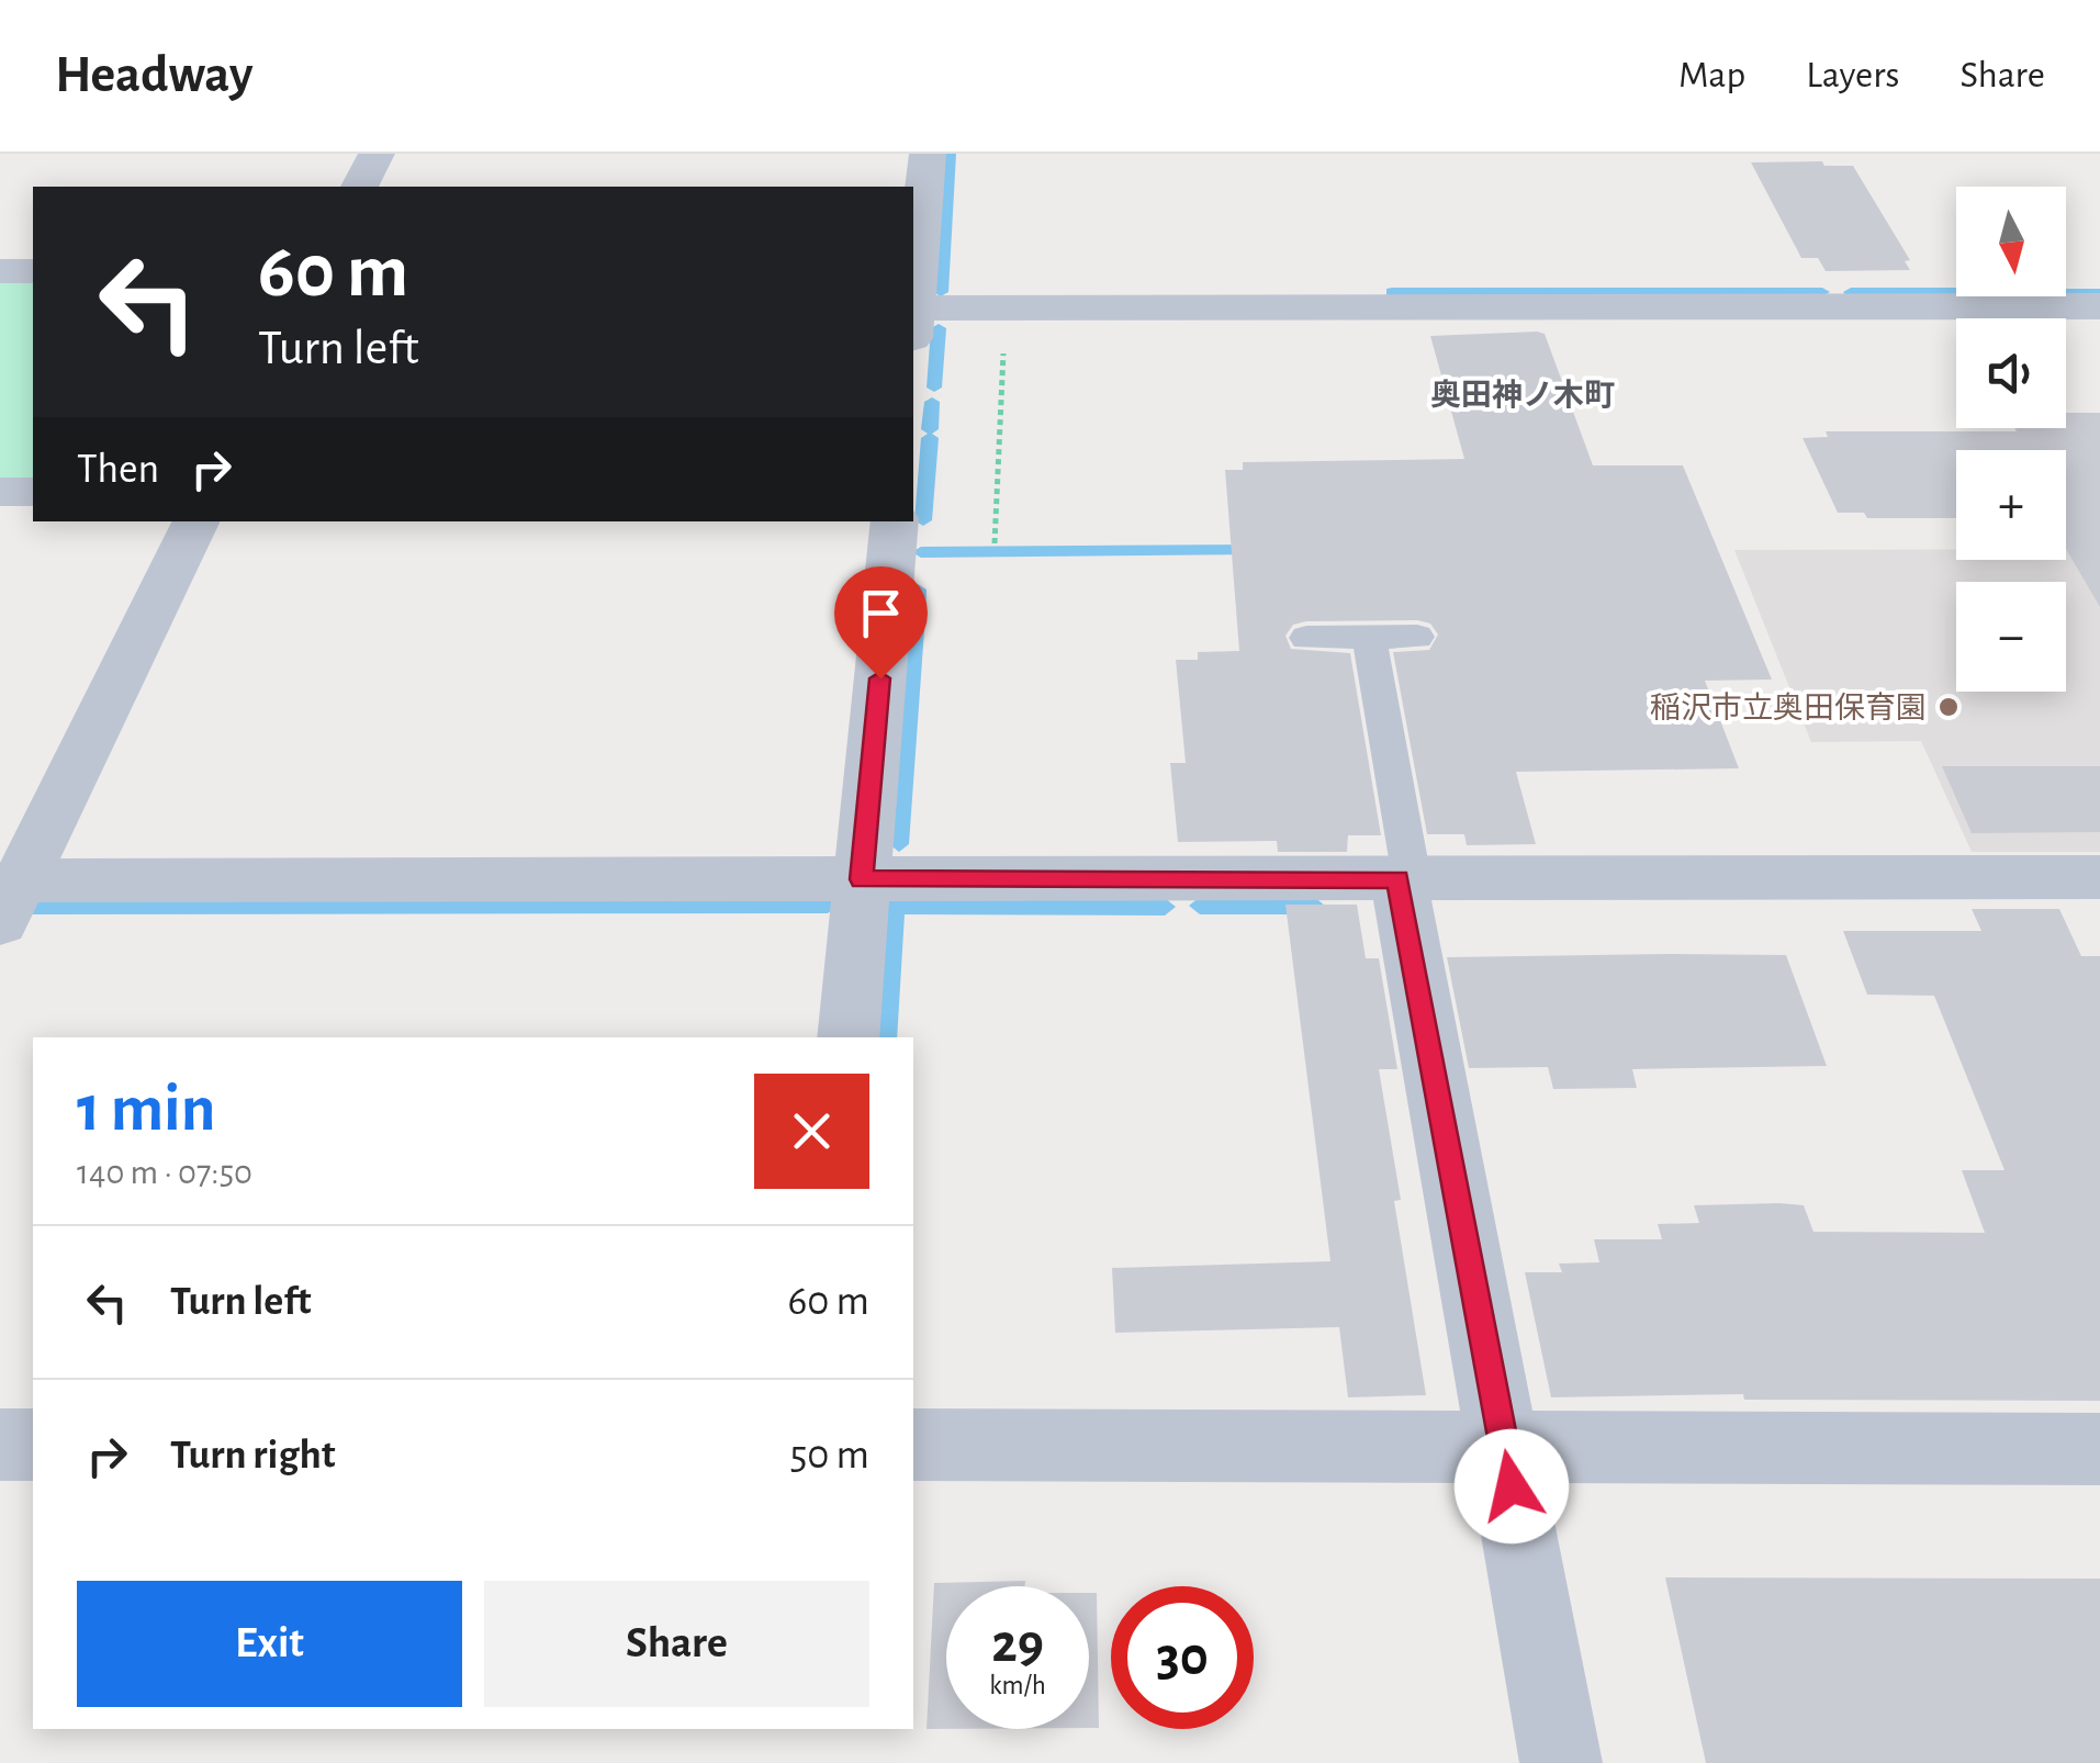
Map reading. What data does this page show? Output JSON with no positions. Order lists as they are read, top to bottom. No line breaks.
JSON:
{"districts":["奥田神ノ木町"],"places":["稲沢市立奥田保育園"],"north":"bottom","page":{"header":"Headway","nav":["Map","Layers","Share"],"map_buttons":["+","−"],"turn":["60 m","Turn left"],"then":"Then","heading":["1 min","140 m · 07:50"],"list":[{"name":"Turn left","value":"60 m"},{"name":"Turn right","value":"50 m"}],"buttons":["Exit","Share"],"speed":"29 km/h","limit":"30"}}
